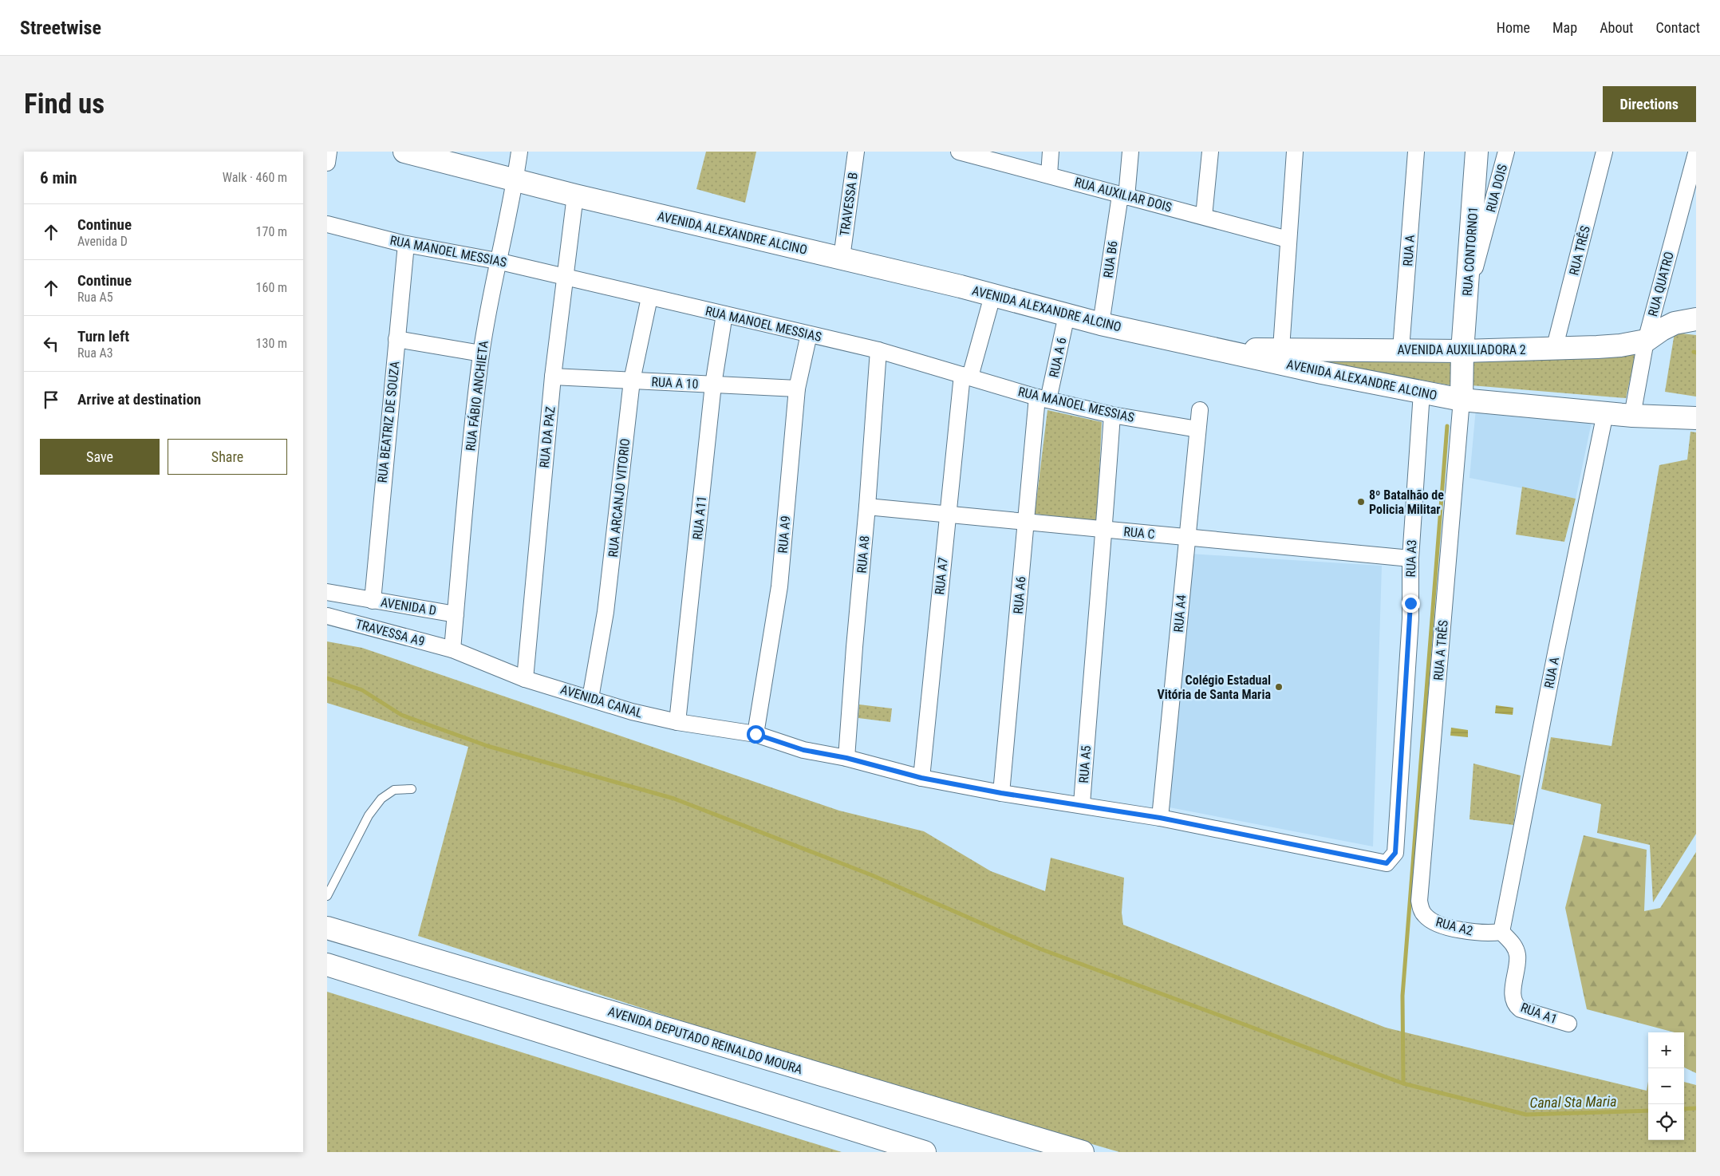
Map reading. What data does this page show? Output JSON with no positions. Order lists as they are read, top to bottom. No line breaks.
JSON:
{"streets":{"street":["RUA DOIS","RUA AUXILIAR DOIS","TRAVESSA B","AVENIDA ALEXANDRE ALCINO","RUA A","RUA TRÊS","RUA MANOEL MESSIAS","RUA CONTORNO1","RUA B6","RUA QUATRO","AVENIDA AUXILIADORA 2","RUA A 6","RUA A 10","RUA FÁBIO ANCHIETA","RUA BEATRIZ DE SOUZA","RUA DA PAZ","RUA ARCANJO VITORIO","RUA A11","RUA C","RUA A9","RUA A8","RUA A3","RUA A7","RUA A6","AVENIDA D","RUA A4","TRAVESSA A9","RUA A TRÊS","AVENIDA CANAL","RUA A5","RUA A2","RUA A1","AVENIDA DEPUTADO REINALDO MOURA"]},"crossings":[["RUA DOIS","RUA CONTORNO1"],["RUA AUXILIAR DOIS","RUA B6"],["TRAVESSA B","AVENIDA ALEXANDRE ALCINO"],["AVENIDA ALEXANDRE ALCINO","RUA A"],["AVENIDA ALEXANDRE ALCINO","RUA CONTORNO1"],["AVENIDA ALEXANDRE ALCINO","RUA B6"],["AVENIDA ALEXANDRE ALCINO","RUA QUATRO"],["AVENIDA ALEXANDRE ALCINO","AVENIDA AUXILIADORA 2"],["AVENIDA ALEXANDRE ALCINO","RUA A 6"],["AVENIDA ALEXANDRE ALCINO","RUA FÁBIO ANCHIETA"],["AVENIDA ALEXANDRE ALCINO","RUA DA PAZ"],["AVENIDA ALEXANDRE ALCINO","RUA A3"],["AVENIDA ALEXANDRE ALCINO","RUA A7"],["AVENIDA ALEXANDRE ALCINO","RUA A TRÊS"],["RUA A","AVENIDA AUXILIADORA 2"],["RUA A","RUA A2"],["RUA A","RUA A1"],["RUA TRÊS","AVENIDA AUXILIADORA 2"],["RUA MANOEL MESSIAS","RUA A 6"],["RUA MANOEL MESSIAS","RUA FÁBIO ANCHIETA"],["RUA MANOEL MESSIAS","RUA BEATRIZ DE SOUZA"],["RUA MANOEL MESSIAS","RUA DA PAZ"],["RUA MANOEL MESSIAS","RUA ARCANJO VITORIO"],["RUA MANOEL MESSIAS","RUA A11"],["RUA MANOEL MESSIAS","RUA A9"],["RUA MANOEL MESSIAS","RUA A8"],["RUA MANOEL MESSIAS","RUA A7"],["RUA MANOEL MESSIAS","RUA A6"],["RUA MANOEL MESSIAS","RUA A4"],["RUA MANOEL MESSIAS","RUA A5"],["RUA CONTORNO1","AVENIDA AUXILIADORA 2"],["RUA CONTORNO1","RUA A TRÊS"],["RUA QUATRO","AVENIDA AUXILIADORA 2"],["RUA A 6","RUA A6"],["RUA A 10","RUA DA PAZ"],["RUA A 10","RUA ARCANJO VITORIO"],["RUA A 10","RUA A11"],["RUA A 10","RUA A9"],["RUA FÁBIO ANCHIETA","AVENIDA D"],["RUA BEATRIZ DE SOUZA","AVENIDA D"],["RUA DA PAZ","AVENIDA CANAL"],["RUA ARCANJO VITORIO","AVENIDA CANAL"],["RUA A11","AVENIDA CANAL"],["RUA C","RUA A8"],["RUA C","RUA A3"],["RUA C","RUA A7"],["RUA C","RUA A6"],["RUA C","RUA A4"],["RUA C","RUA A5"],["RUA A9","AVENIDA CANAL"],["RUA A3","RUA A4"],["TRAVESSA A9","AVENIDA CANAL"],["RUA A TRÊS","RUA A2"],["RUA A2","RUA A1"]],"water":["Canal Sta Maria"],"places":["8º Batalhão de Policia Militar","Colégio Estadual Vitória de Santa Maria"],"page":{"header":"Streetwise","nav":["Home","Map","About","Contact"],"buttons":["Directions",["Save","Share"]],"title":"Find us","heading":["6 min","Walk · 460 m"],"list":[["Continue","Avenida D","170 m"],["Continue","Rua A5","160 m"],["Turn left","Rua A3","130 m"],"Arrive at destination"],"map_buttons":["+","−"]}}
